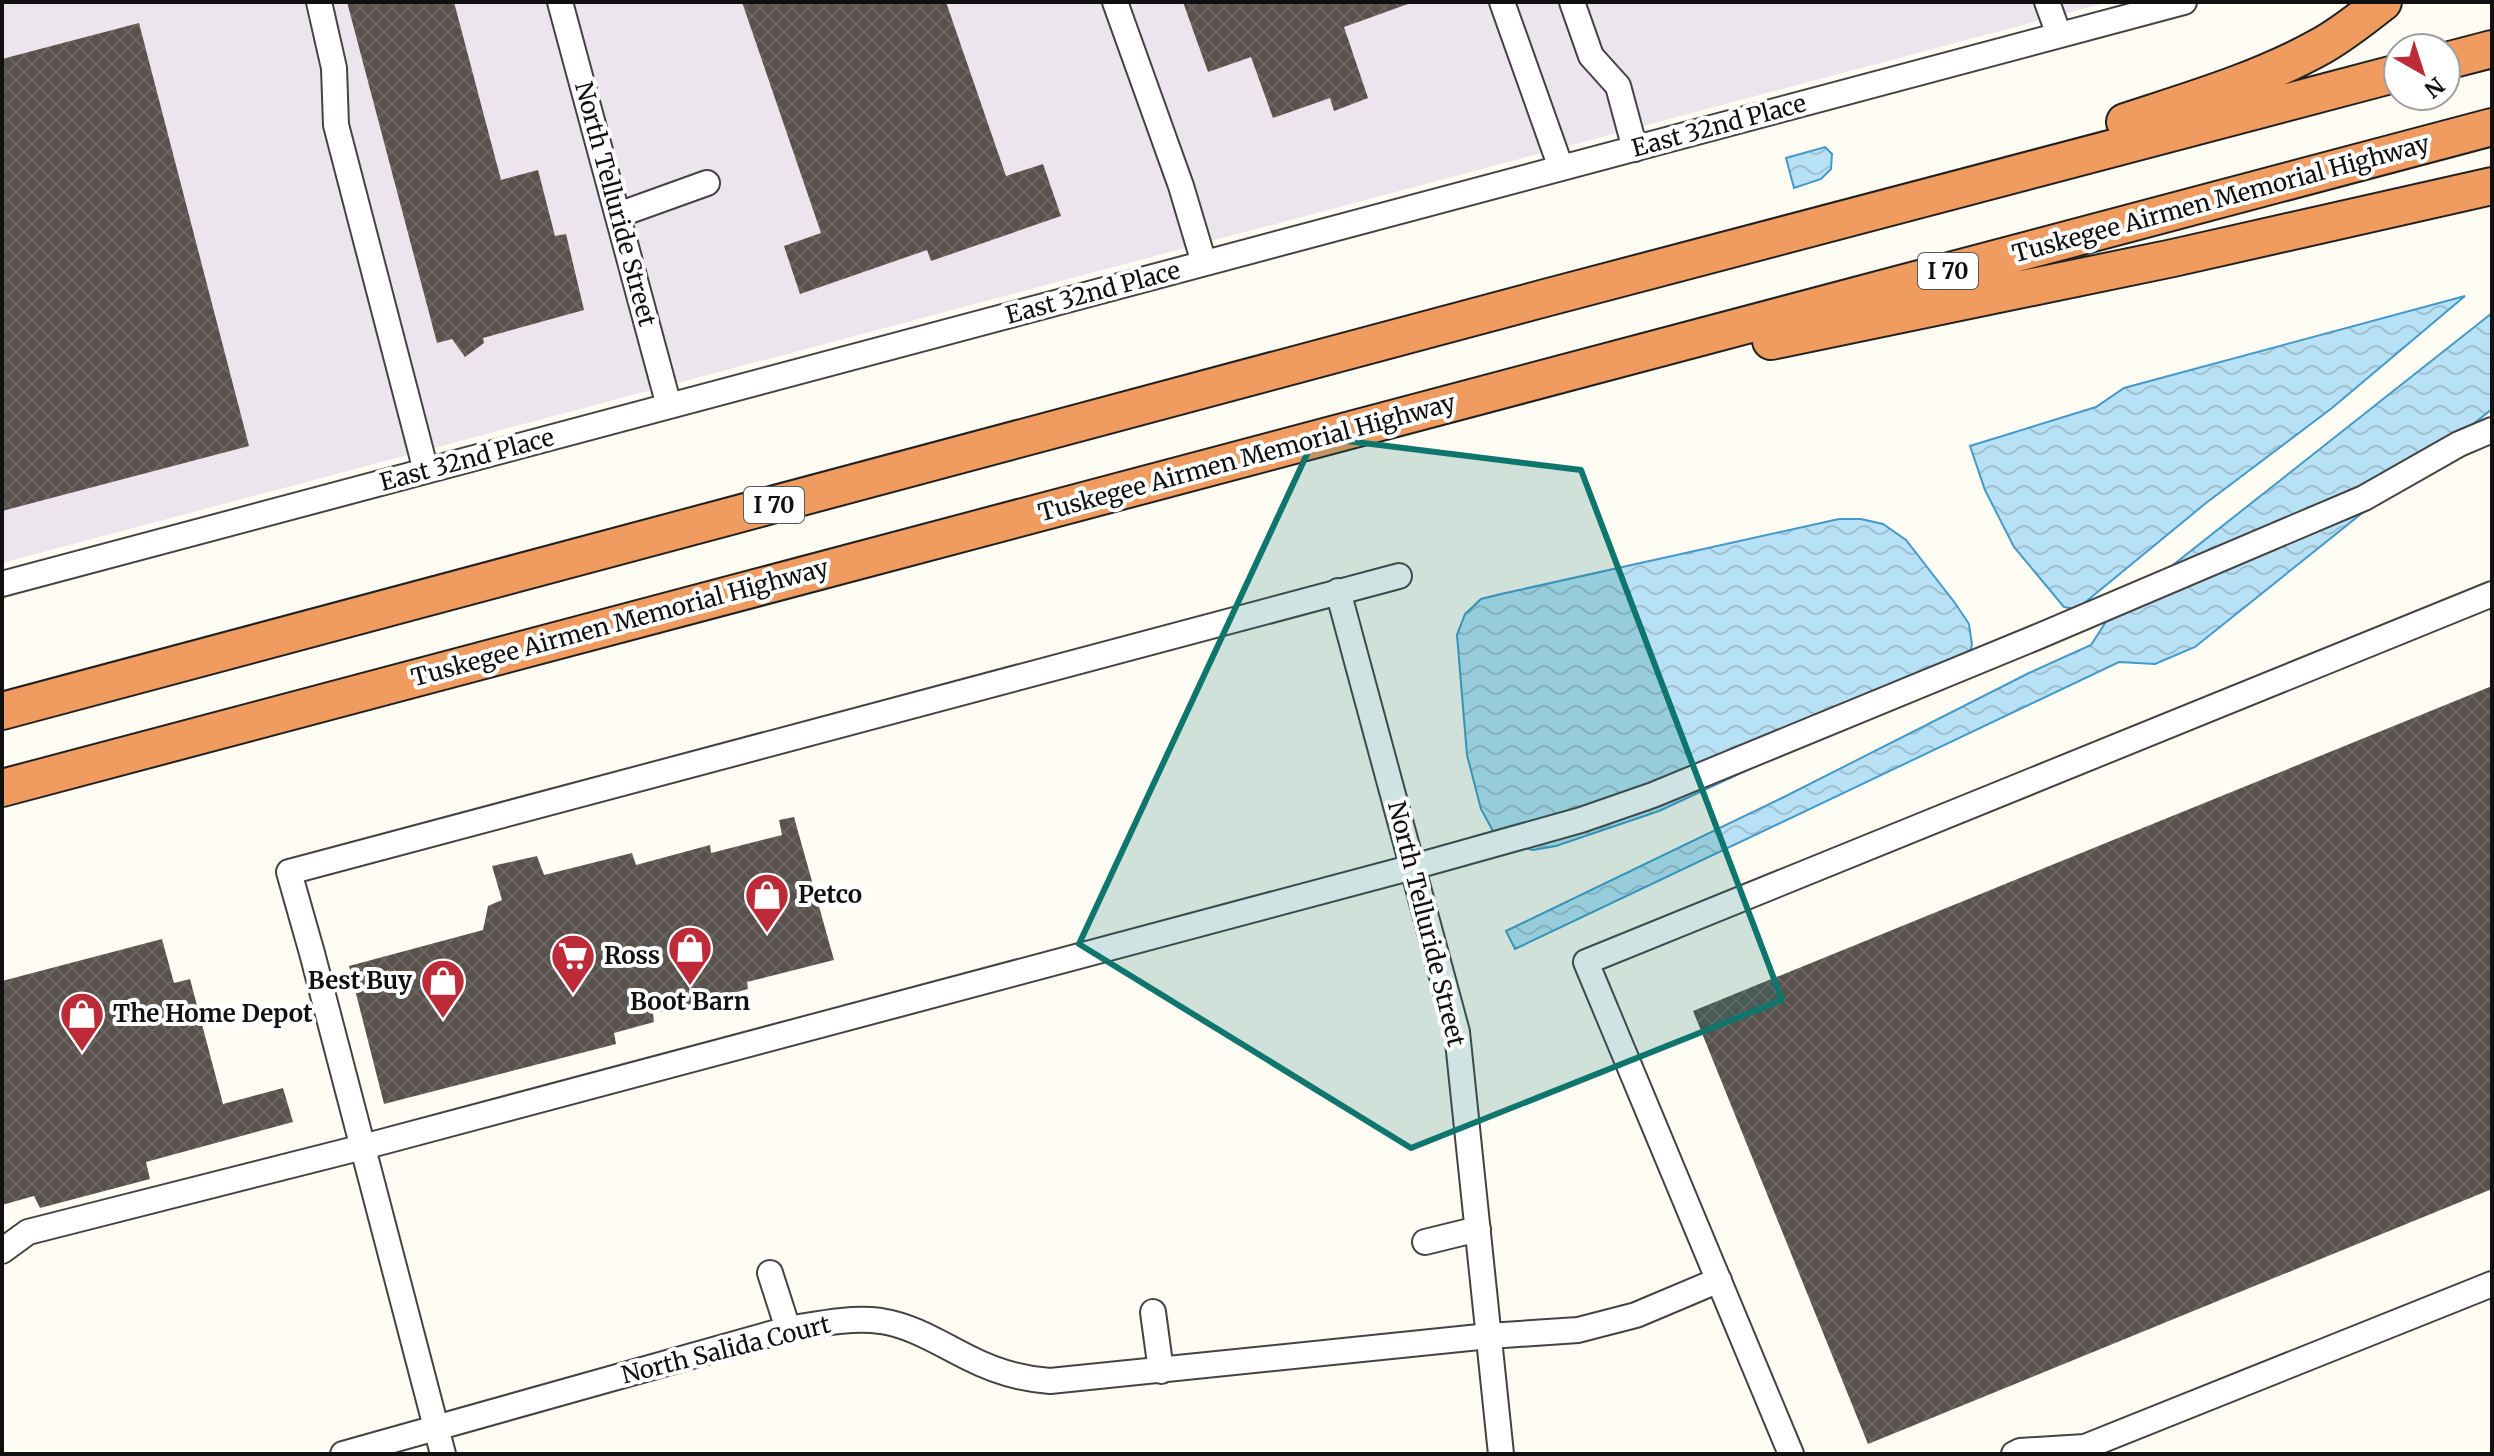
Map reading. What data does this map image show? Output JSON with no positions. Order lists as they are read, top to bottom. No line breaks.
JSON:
{"streets":{"highway":["Tuskegee Airmen Memorial Highway","I 70"],"street":["East 32nd Place","North Telluride Street","North Salida Court"]},"crossings":[["East 32nd Place","North Telluride Street"],["North Telluride Street","North Salida Court"]],"places":{"shop":["Petco","Boot Barn","Best Buy","The Home Depot"],"supermarket":["Ross"]},"north":"bottom right"}
